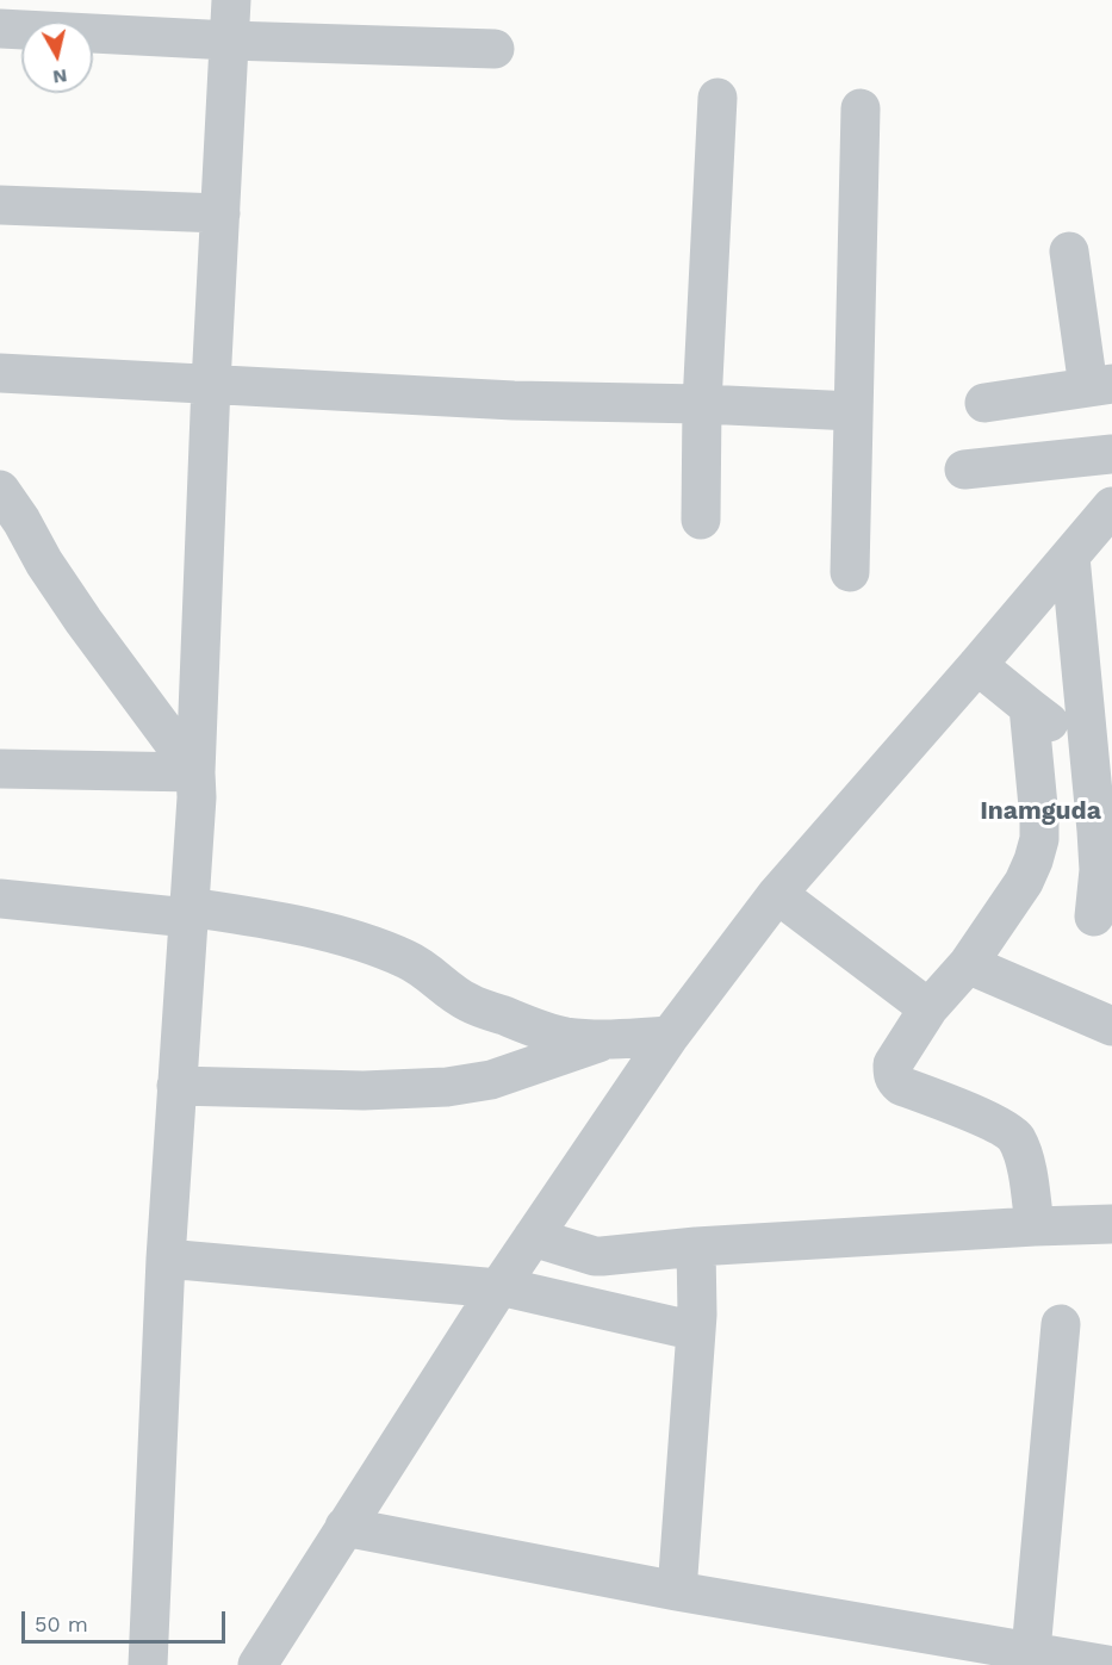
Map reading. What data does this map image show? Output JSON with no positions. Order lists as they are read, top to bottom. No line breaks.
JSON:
{"districts":["Inamguda"],"scale_bar":"50 m","north":"bottom"}
